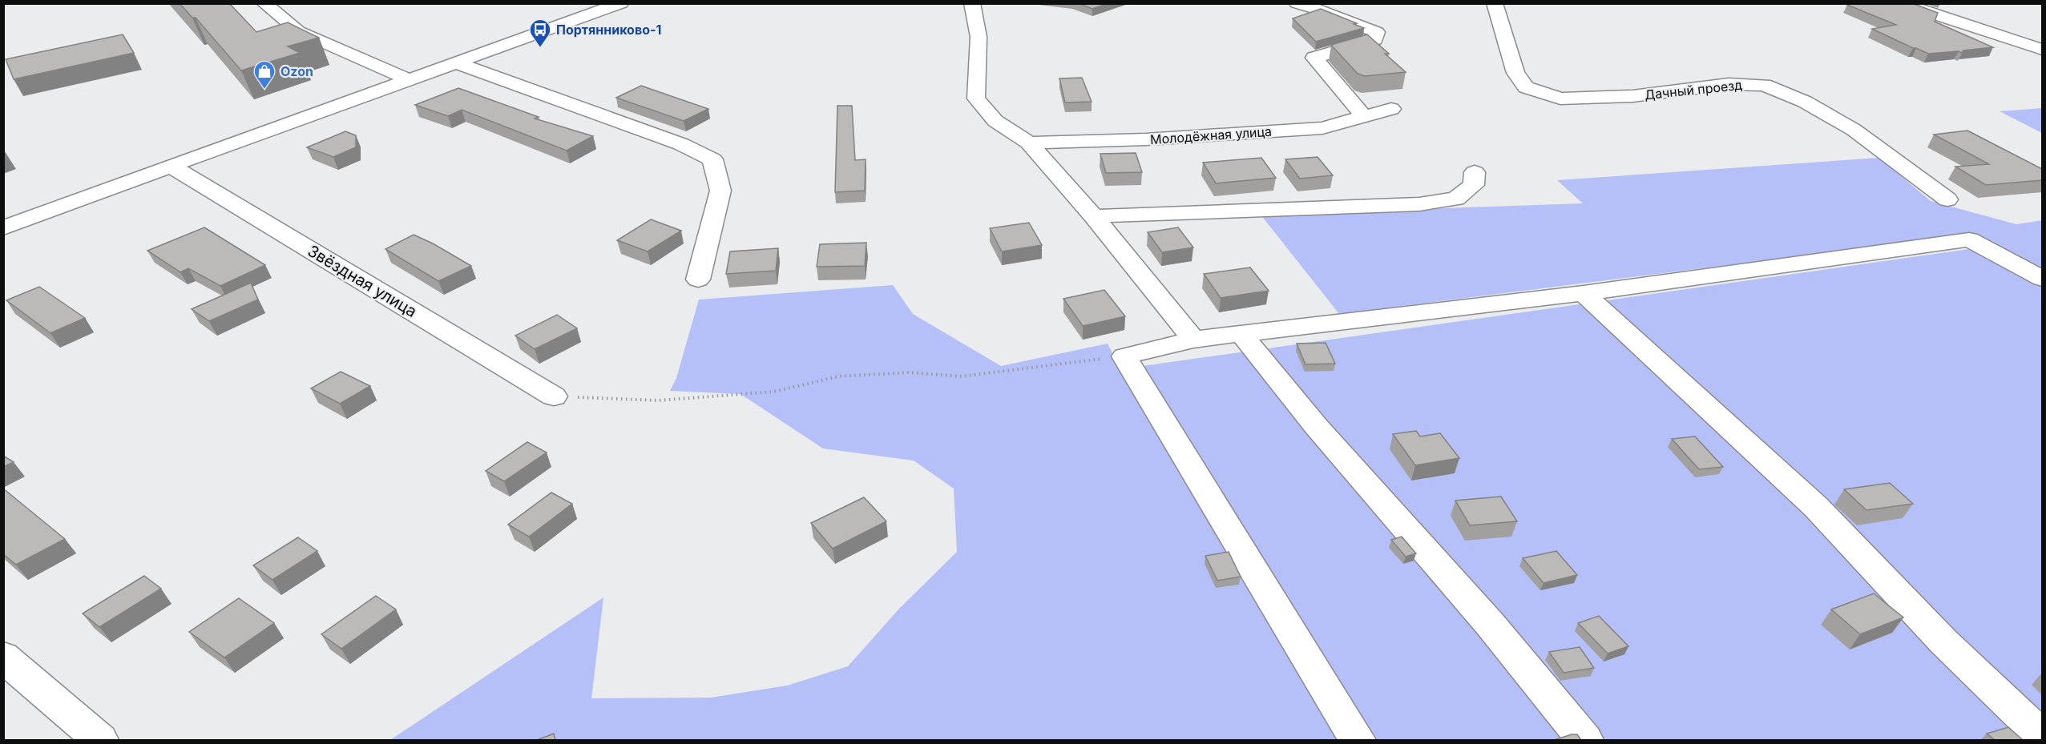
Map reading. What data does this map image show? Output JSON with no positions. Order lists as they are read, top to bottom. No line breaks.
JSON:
{"streets":{"street":["Дачный проезд","Молодёжная улица","Звёздная улица"]},"places":{"bus stop":["Портянниково-1"],"shop":["Ozon"]}}
